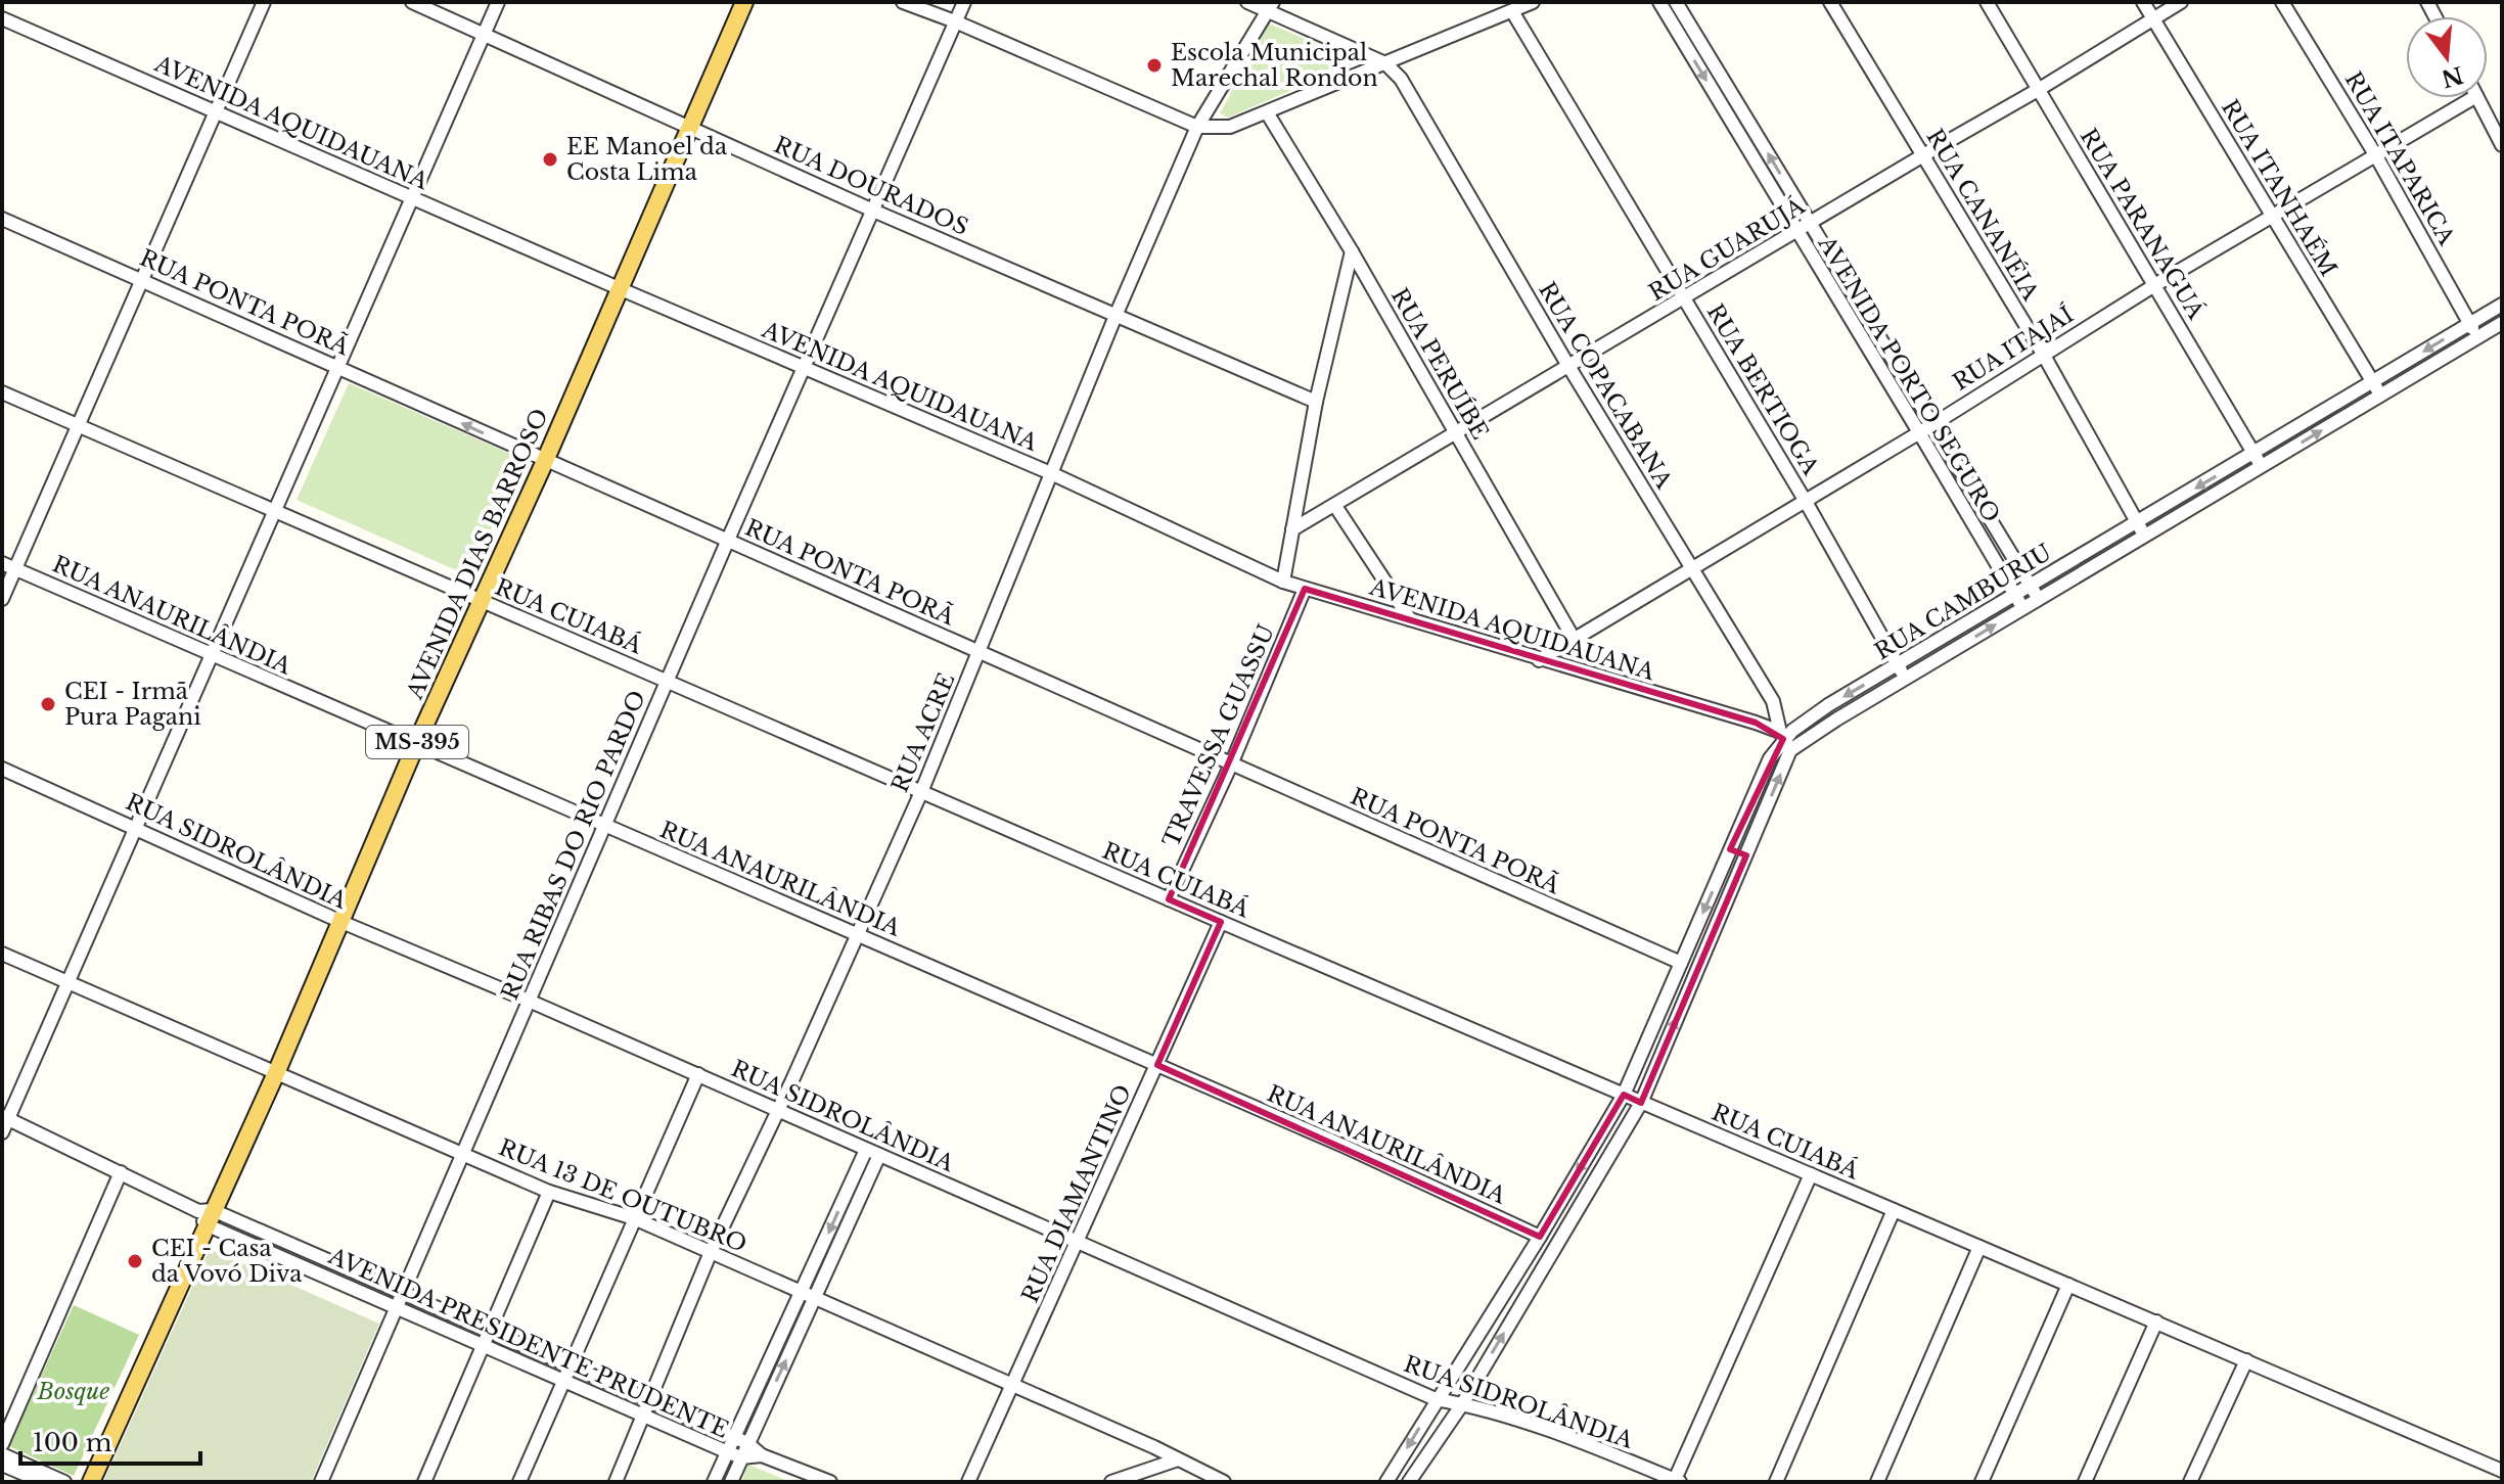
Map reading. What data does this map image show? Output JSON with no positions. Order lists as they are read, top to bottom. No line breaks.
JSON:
{"streets":{"main road":["AVENIDA DIAS BARROSO","MS-395"],"street":["AVENIDA AQUIDAUANA","RUA ITAPARICA","RUA DOURADOS","RUA ITANHAÉM","RUA CANANÉIA","RUA PARANAGUÁ","RUA GUARUJÁ","RUA PONTA PORÃ","RUA ITAJAÍ","RUA PERUÍBE","AVENIDA PORTO SEGURO","RUA COPACABANA","RUA BERTIOGA","RUA CAMBURIU","RUA ANAURILÂNDIA","RUA CUIABÁ","RUA ACRE","TRAVESSA GUASSU","RUA RIBAS DO RIO PARDO","RUA SIDROLÂNDIA","RUA DIAMANTINO","RUA 13 DE OUTUBRO","AVENIDA PRESIDENTE PRUDENTE"]},"crossings":[["AVENIDA AQUIDAUANA","RUA ITAJAÍ"],["AVENIDA AQUIDAUANA","RUA COPACABANA"],["AVENIDA AQUIDAUANA","AVENIDA DIAS BARROSO"],["AVENIDA AQUIDAUANA","RUA CAMBURIU"],["AVENIDA AQUIDAUANA","RUA ACRE"],["AVENIDA AQUIDAUANA","TRAVESSA GUASSU"],["AVENIDA AQUIDAUANA","RUA RIBAS DO RIO PARDO"],["RUA ITAPARICA","RUA ITAJAÍ"],["RUA ITAPARICA","RUA CAMBURIU"],["RUA DOURADOS","AVENIDA DIAS BARROSO"],["RUA DOURADOS","RUA ACRE"],["RUA DOURADOS","RUA RIBAS DO RIO PARDO"],["RUA ITANHAÉM","RUA GUARUJÁ"],["RUA ITANHAÉM","RUA ITAJAÍ"],["RUA ITANHAÉM","RUA CAMBURIU"],["RUA CANANÉIA","RUA GUARUJÁ"],["RUA CANANÉIA","RUA ITAJAÍ"],["RUA CANANÉIA","RUA CAMBURIU"],["RUA PARANAGUÁ","RUA GUARUJÁ"],["RUA PARANAGUÁ","RUA ITAJAÍ"],["RUA PARANAGUÁ","RUA CAMBURIU"],["RUA GUARUJÁ","RUA PERUÍBE"],["RUA GUARUJÁ","AVENIDA PORTO SEGURO"],["RUA GUARUJÁ","RUA COPACABANA"],["RUA GUARUJÁ","RUA BERTIOGA"],["RUA PONTA PORÃ","AVENIDA DIAS BARROSO"],["RUA PONTA PORÃ","RUA CAMBURIU"],["RUA PONTA PORÃ","RUA ACRE"],["RUA PONTA PORÃ","TRAVESSA GUASSU"],["RUA PONTA PORÃ","RUA RIBAS DO RIO PARDO"],["RUA ITAJAÍ","RUA PERUÍBE"],["RUA ITAJAÍ","AVENIDA PORTO SEGURO"],["RUA ITAJAÍ","RUA COPACABANA"],["RUA ITAJAÍ","RUA BERTIOGA"],["AVENIDA PORTO SEGURO","RUA CAMBURIU"],["RUA COPACABANA","RUA CAMBURIU"],["RUA BERTIOGA","RUA CAMBURIU"],["AVENIDA DIAS BARROSO","RUA ANAURILÂNDIA"],["AVENIDA DIAS BARROSO","RUA CUIABÁ"],["AVENIDA DIAS BARROSO","RUA SIDROLÂNDIA"],["AVENIDA DIAS BARROSO","RUA 13 DE OUTUBRO"],["AVENIDA DIAS BARROSO","AVENIDA PRESIDENTE PRUDENTE"],["RUA CAMBURIU","RUA ANAURILÂNDIA"],["RUA CAMBURIU","RUA CUIABÁ"],["RUA CAMBURIU","RUA SIDROLÂNDIA"],["RUA ANAURILÂNDIA","RUA ACRE"],["RUA ANAURILÂNDIA","RUA RIBAS DO RIO PARDO"],["RUA ANAURILÂNDIA","RUA DIAMANTINO"],["RUA CUIABÁ","RUA ACRE"],["RUA CUIABÁ","TRAVESSA GUASSU"],["RUA CUIABÁ","RUA RIBAS DO RIO PARDO"],["RUA CUIABÁ","RUA DIAMANTINO"],["RUA ACRE","RUA SIDROLÂNDIA"],["RUA ACRE","RUA 13 DE OUTUBRO"],["RUA ACRE","AVENIDA PRESIDENTE PRUDENTE"],["RUA RIBAS DO RIO PARDO","RUA SIDROLÂNDIA"],["RUA RIBAS DO RIO PARDO","RUA 13 DE OUTUBRO"],["RUA RIBAS DO RIO PARDO","AVENIDA PRESIDENTE PRUDENTE"],["RUA SIDROLÂNDIA","RUA DIAMANTINO"],["RUA DIAMANTINO","RUA 13 DE OUTUBRO"]],"parks":["Bosque"],"places":["Escola Municipal Marechal Rondon","EE Manoel da Costa Lima","CEI - Irmã Pura Pagani","CEI - Casa da Vovó Diva"],"scale_bar":"100 m","north":"bottom"}
